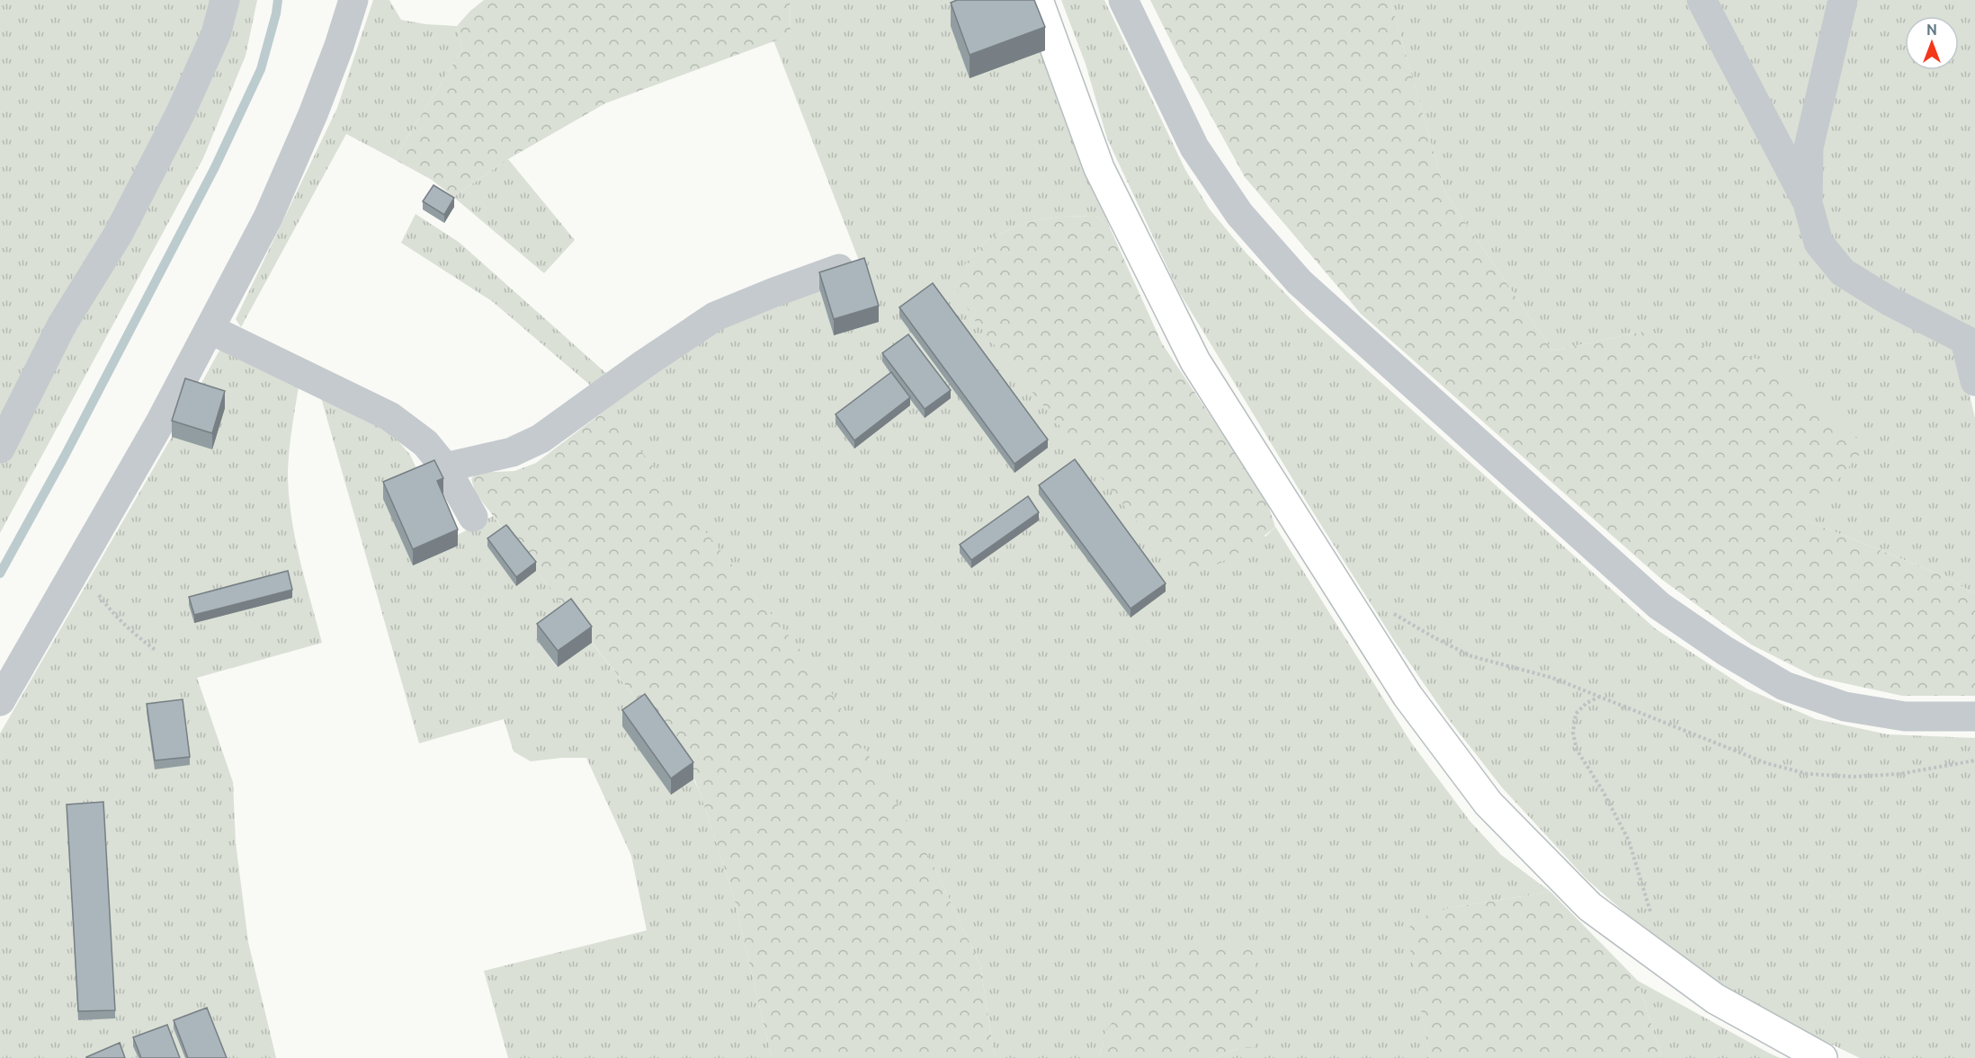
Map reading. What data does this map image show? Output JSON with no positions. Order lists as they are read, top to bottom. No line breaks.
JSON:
{"north":"top"}
